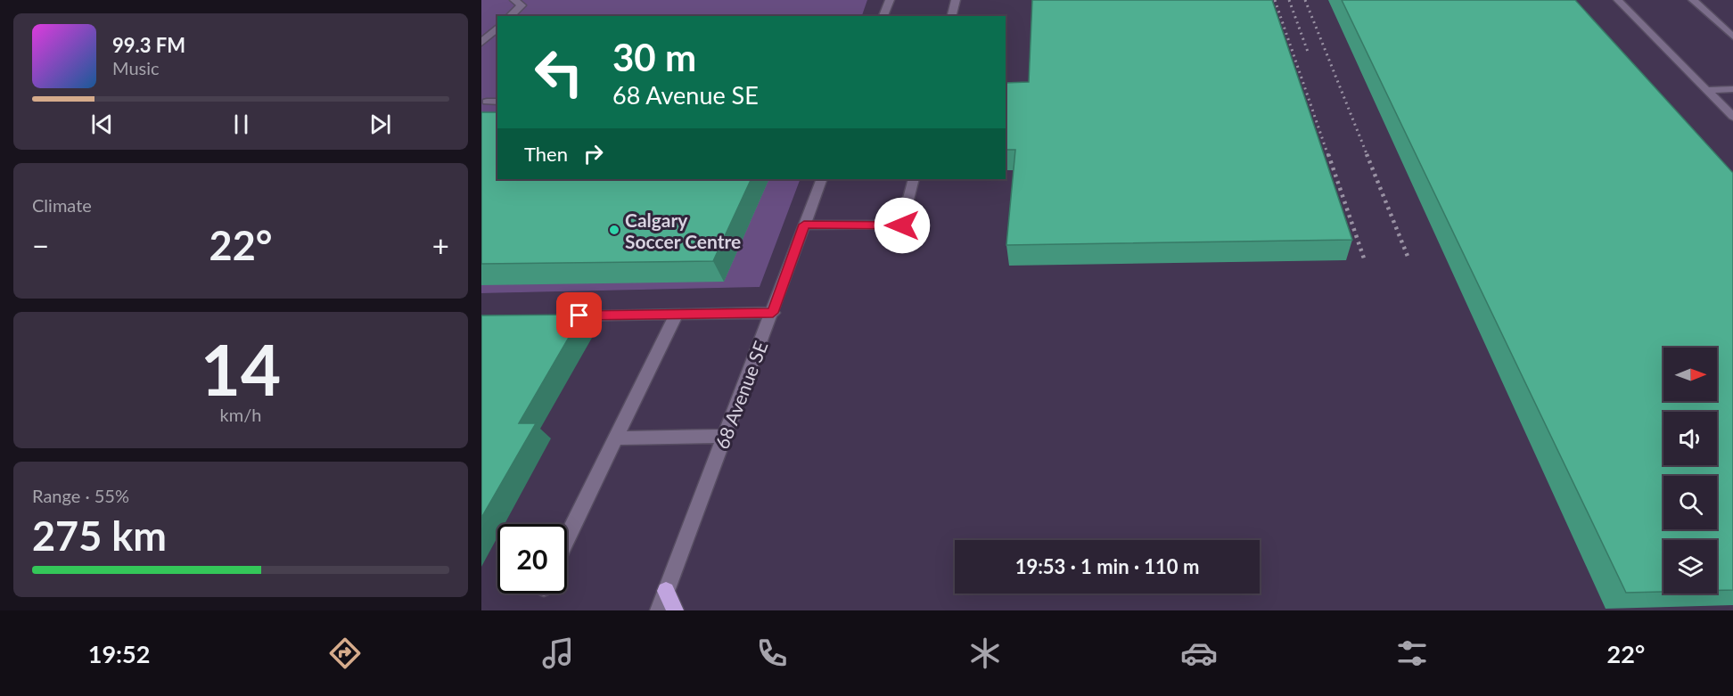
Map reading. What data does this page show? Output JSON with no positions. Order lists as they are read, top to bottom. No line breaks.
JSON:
{"streets":{"street":["68 Avenue SE"]},"places":["Calgary Soccer Centre"],"north":"right","page":{"turn":["30 m","68 Avenue SE"],"song":["99.3 FM","Music"],"then":"Then","tile":["Climate",["14","km/h"],["Range · 55%","275 km"]],"heat":["−","22°","+"],"limit":"20","trip":"19:53 · 1 min · 110 m","tabs":["19:52","22°"]}}
